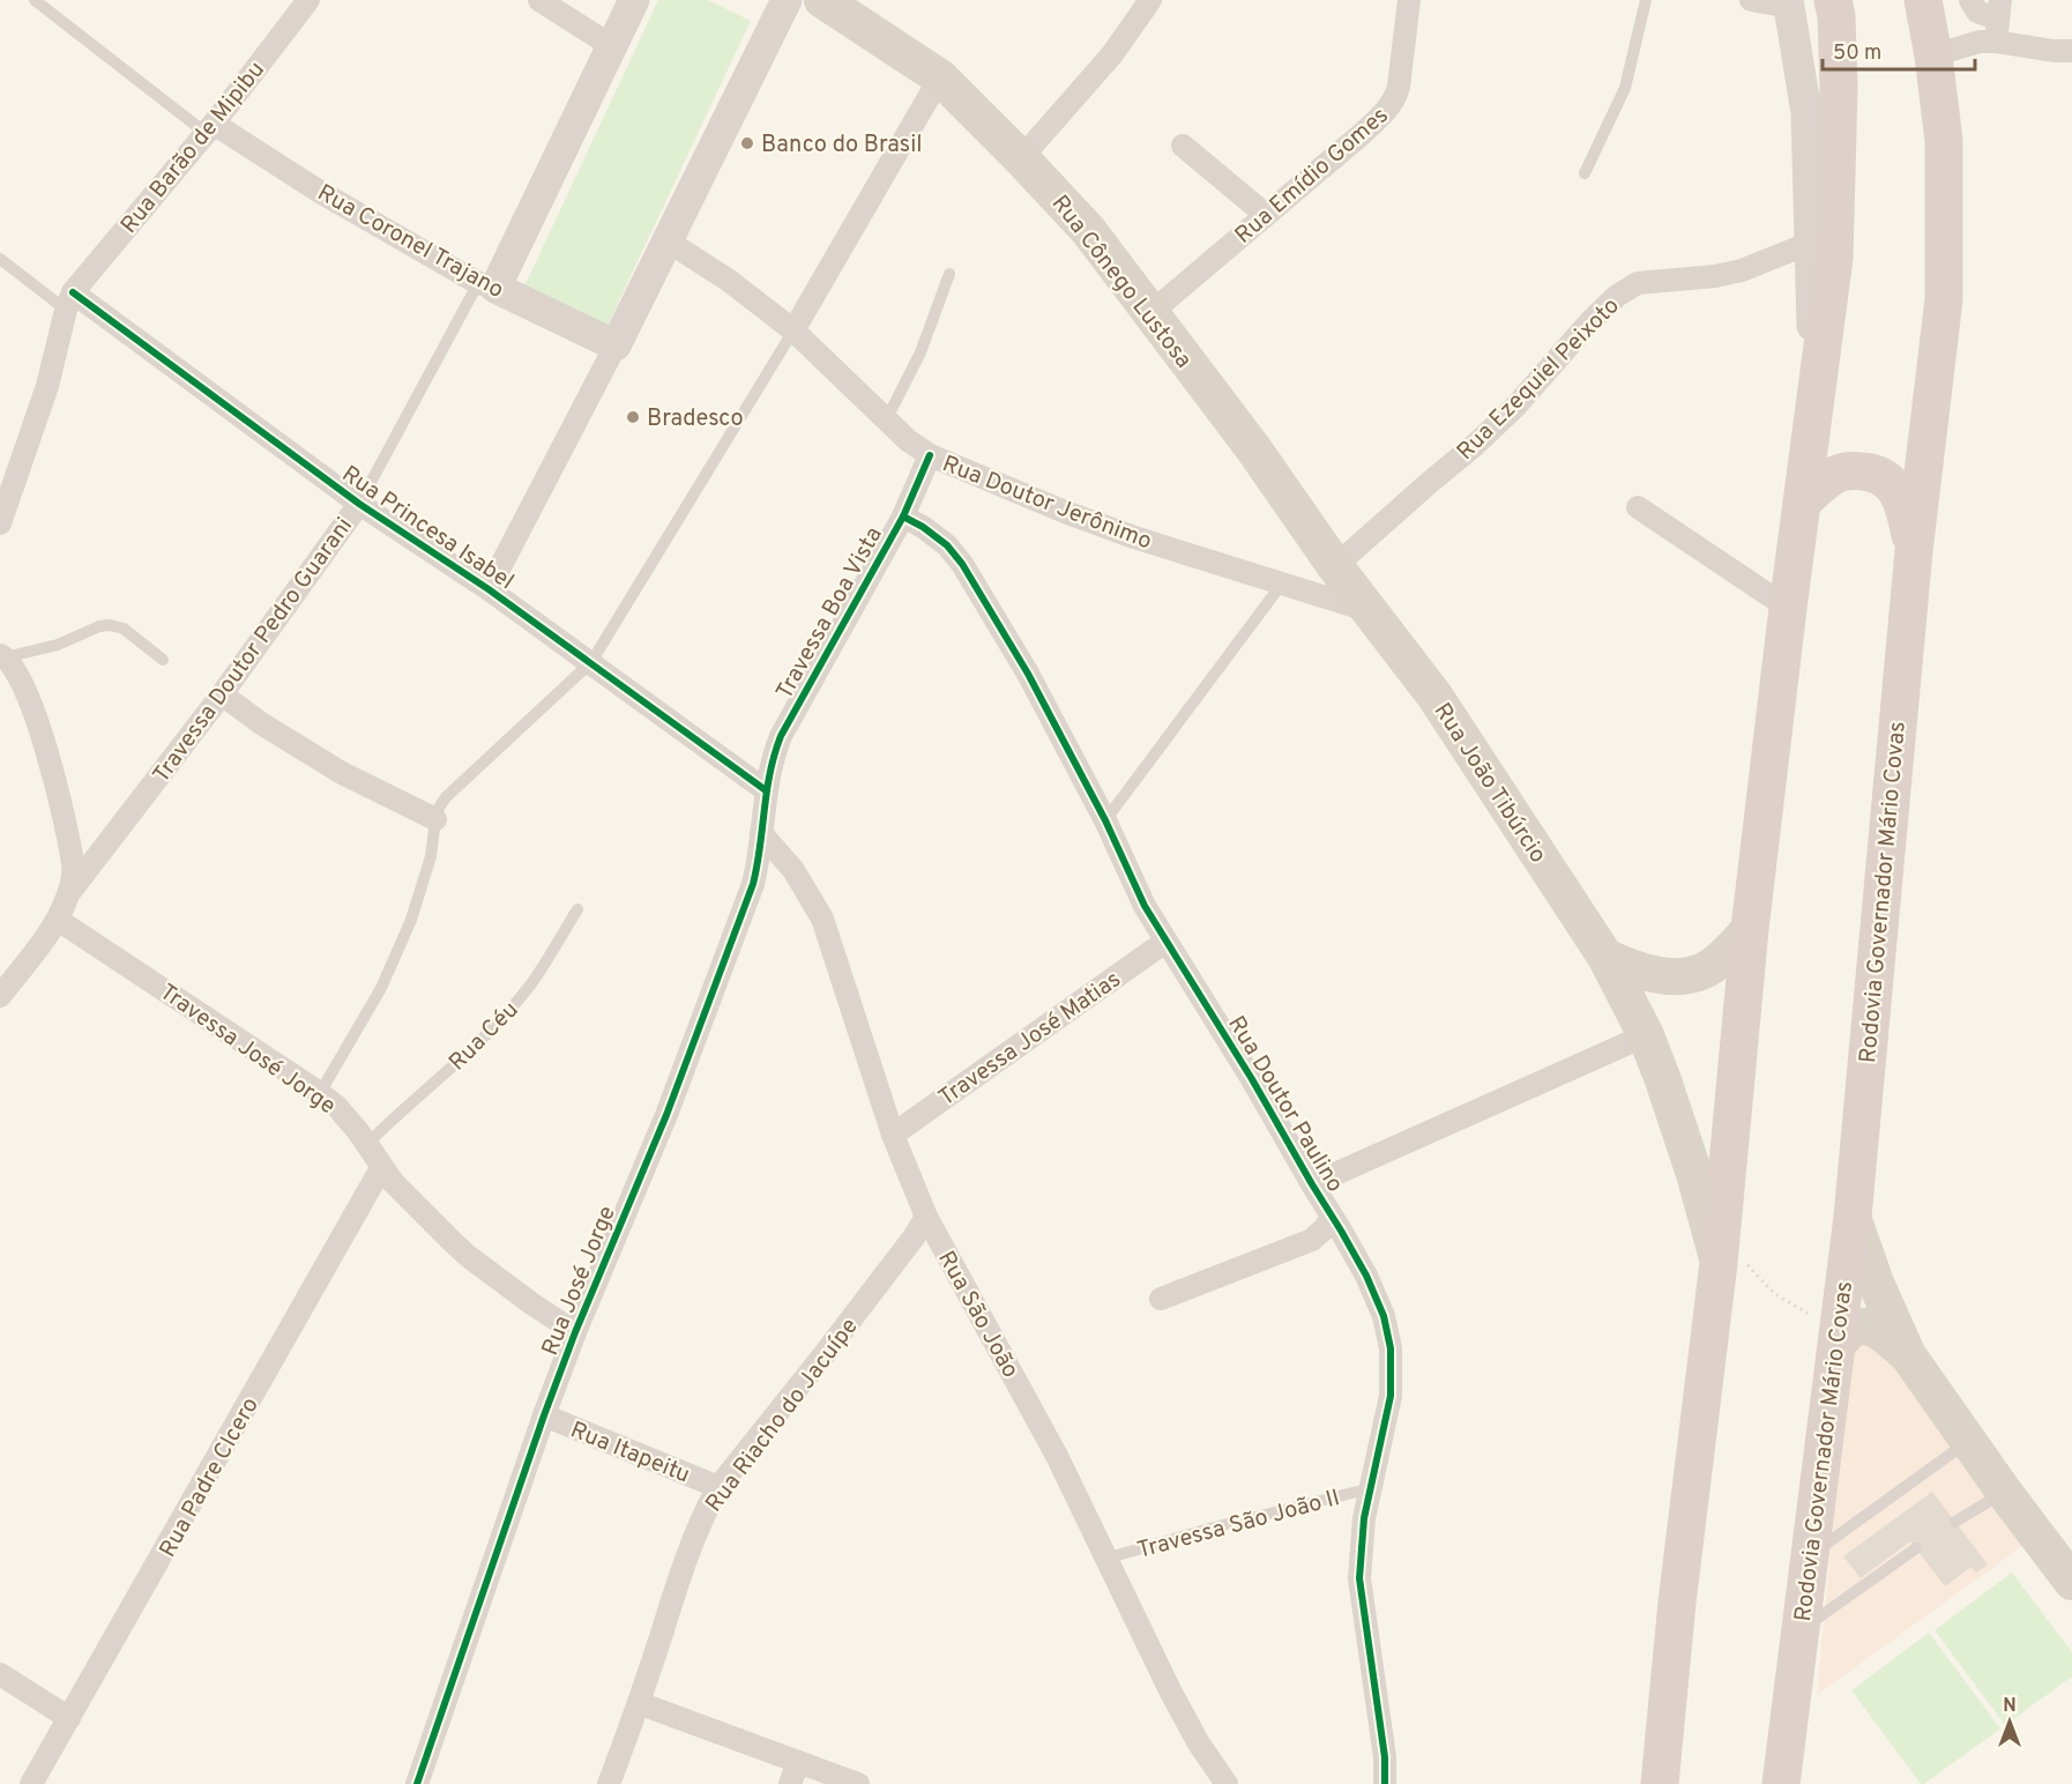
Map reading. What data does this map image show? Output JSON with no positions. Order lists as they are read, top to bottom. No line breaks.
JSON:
{"streets":{"highway":["Rodovia Governador Mário Covas"],"main road":["Rua Cônego Lustosa","Rua João Tibúrcio"],"street":["Rua Barão de Mipibu","Rua Emídio Gomes","Rua Coronel Trajano","Rua Ezequiel Peixoto","Rua Doutor Jerônimo","Rua Princesa Isabel","Travessa Boa Vista","Travessa Doutor Pedro Guarani","Travessa José Matias","Travessa José Jorge","Rua Doutor Paulino","Rua José Jorge","Rua São João","Rua Riacho do Jacuípe","Rua Itapeitu","Rua Padre Clcero"],"lane":["Rua Céu","Travessa São João II"]},"crossings":[["Rua Barão de Mipibu","Rua Coronel Trajano"],["Rua Barão de Mipibu","Rua Princesa Isabel"],["Rua Emídio Gomes","Rua Cônego Lustosa"],["Rua Coronel Trajano","Travessa Doutor Pedro Guarani"],["Rua Cônego Lustosa","Rua Ezequiel Peixoto"],["Rua Cônego Lustosa","Rua Doutor Jerônimo"],["Rua Cônego Lustosa","Rua João Tibúrcio"],["Rua Doutor Jerônimo","Travessa Boa Vista"],["Rua Doutor Jerônimo","Rua João Tibúrcio"],["Rua Princesa Isabel","Travessa Boa Vista"],["Rua Princesa Isabel","Travessa Doutor Pedro Guarani"],["Rua Princesa Isabel","Rua José Jorge"],["Travessa Boa Vista","Rua Doutor Paulino"],["Travessa Boa Vista","Rua José Jorge"],["Rua Céu","Travessa José Jorge"],["Travessa José Matias","Rua Doutor Paulino"],["Travessa José Matias","Rua São João"],["Travessa José Jorge","Rua José Jorge"],["Travessa José Jorge","Rua Padre Clcero"],["Rua Doutor Paulino","Travessa São João II"],["Rua José Jorge","Rua São João"],["Rua José Jorge","Rua Itapeitu"],["Rua São João","Rua Riacho do Jacuípe"],["Rua São João","Travessa São João II"],["Rua Riacho do Jacuípe","Rua Itapeitu"]],"places":["Banco do Brasil","Bradesco"],"scale_bar":"50 m","north":"top"}
